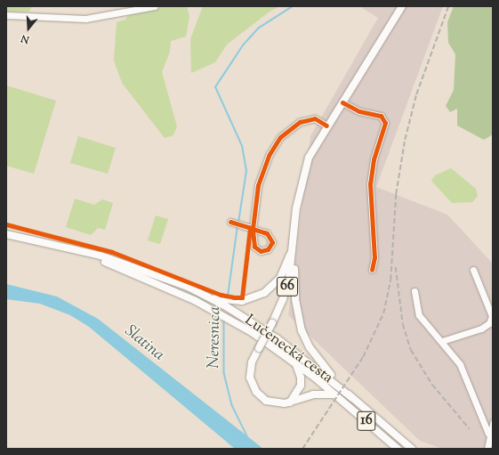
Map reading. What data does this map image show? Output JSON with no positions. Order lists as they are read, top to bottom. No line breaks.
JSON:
{"streets":{"main road":["66","Lučenecká cesta","16"]},"crossings":[["Lučenecká cesta","16"]],"water":["Neresnica","Slatina"],"north":"bottom"}
